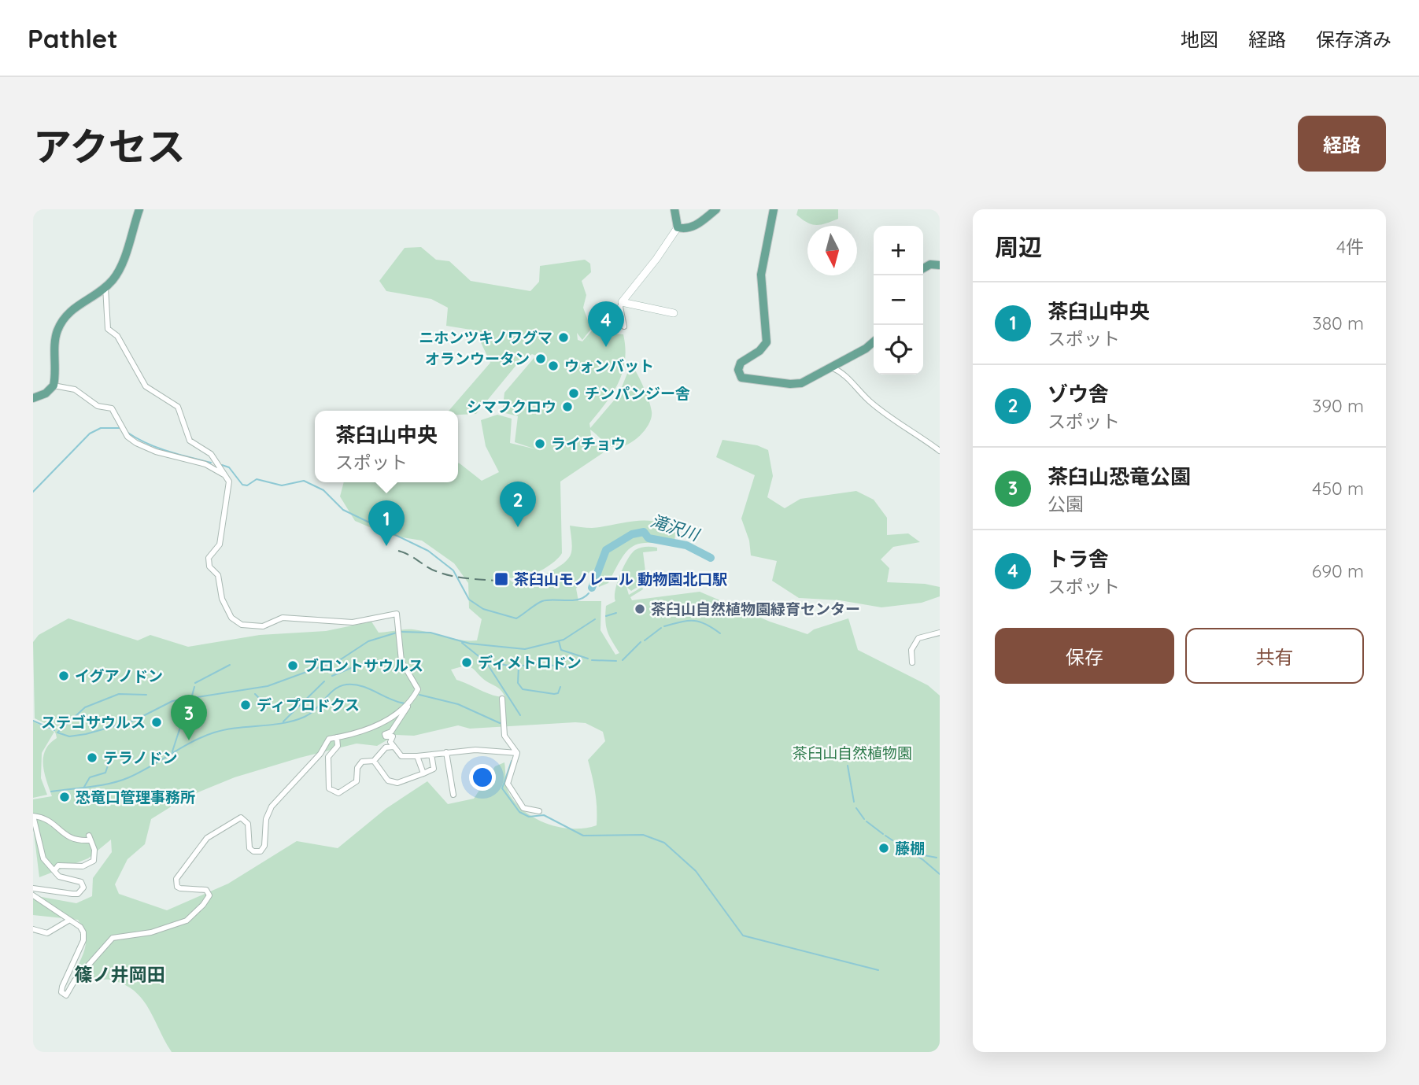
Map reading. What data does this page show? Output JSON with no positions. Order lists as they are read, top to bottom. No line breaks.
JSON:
{"districts":["篠ノ井岡田"],"water":["滝沢川"],"parks":["茶臼山自然植物園"],"places":{"other":["ニホンツキノワグマ","オランウータン","ウォンバット","チンパンジー舎","シマフクロウ","ライチョウ","茶臼山自然植物園緑育センター","ディメトロドン","ブロントサウルス","イグアノドン","ディプロドクス","ステゴサウルス","テラノドン","恐竜口管理事務所","藤棚"],"transit":["茶臼山モノレール 動物園北口駅"]},"north":"bottom","page":{"header":"Pathlet","nav":["地図","経路","保存済み"],"title":"アクセス","buttons":["経路",["保存","共有"]],"heading":["周辺","4件"],"map_buttons":["+","−"],"list":[{"mark":"1","name":"茶臼山中央","note":"スポット","value":"380 m"},{"mark":"2","name":"ゾウ舎","note":"スポット","value":"390 m"},{"mark":"3","name":"茶臼山恐竜公園","note":"公園","value":"450 m"},{"mark":"4","name":"トラ舎","note":"スポット","value":"690 m"}],"pins":["4","2","1","3"],"popup":["茶臼山中央","スポット"]}}
